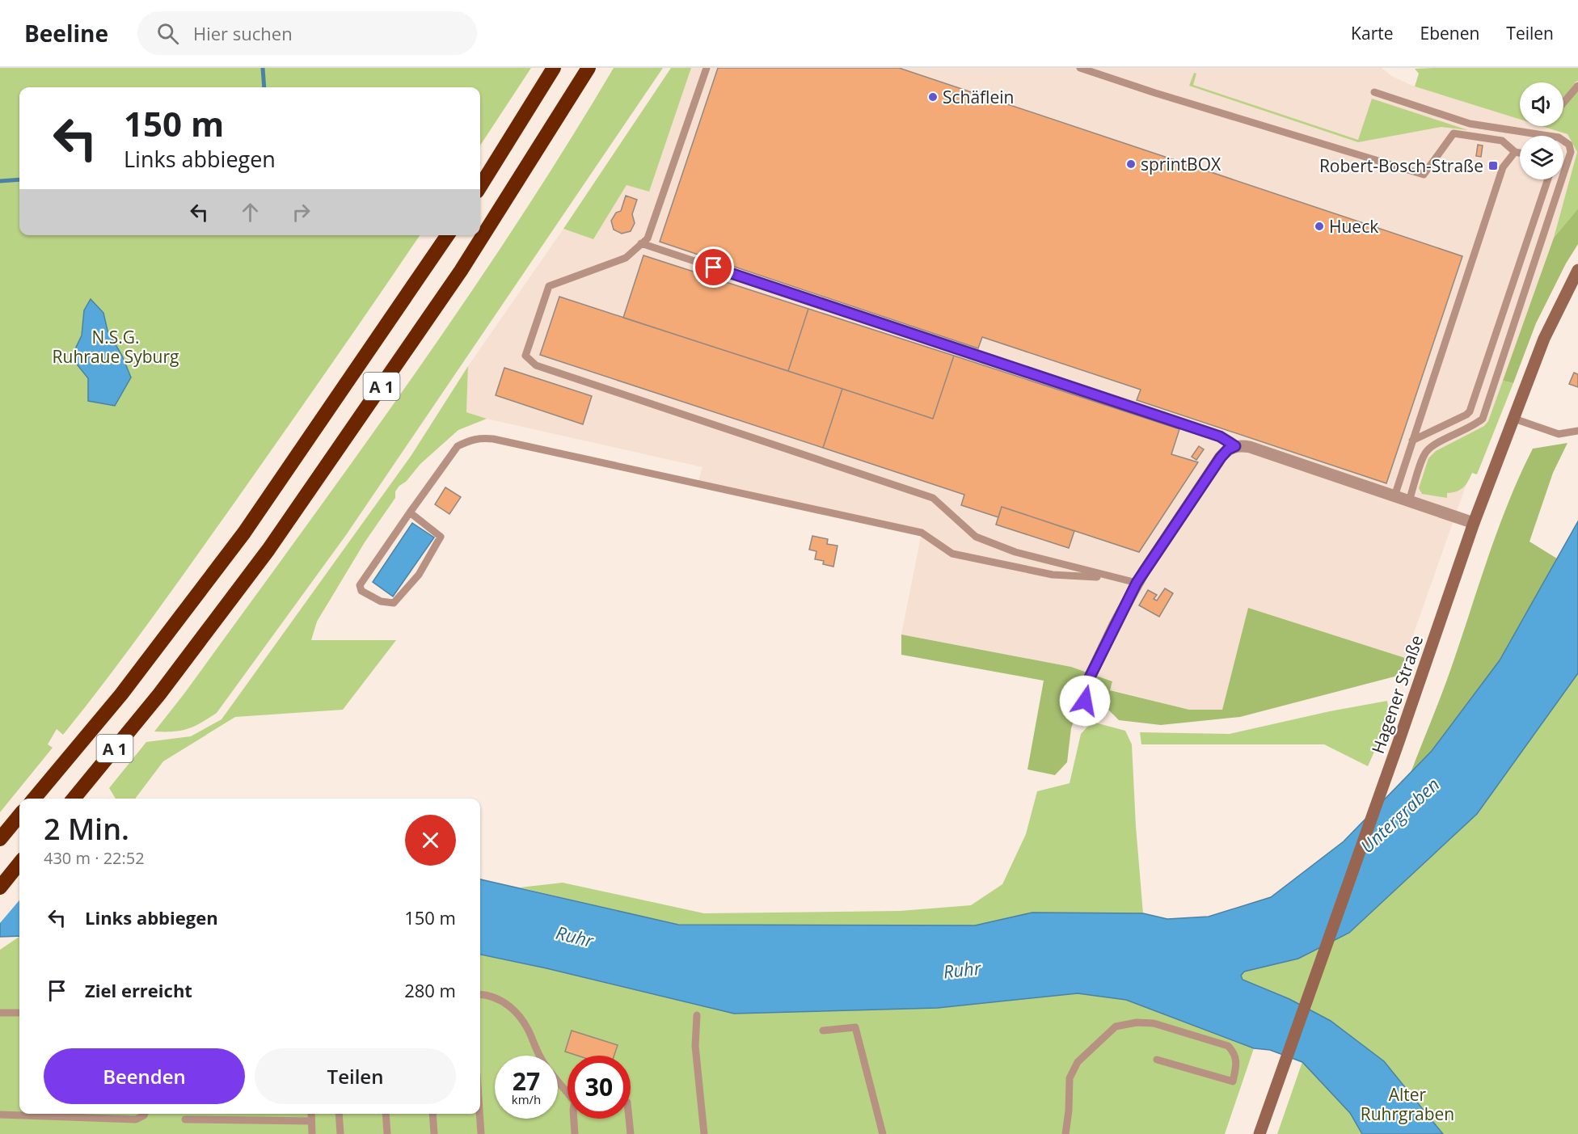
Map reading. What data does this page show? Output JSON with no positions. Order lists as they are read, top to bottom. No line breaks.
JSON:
{"streets":{"highway":["A 1"],"main road":["Hagener Straße"]},"water":["Untergraben","Ruhr"],"parks":["N.S.G. Ruhraue Syburg","Alter Ruhrgraben"],"places":{"other":["Schäflein","sprintBOX","Hueck"],"transit":["Robert-Bosch-Straße"]},"page":{"header":"Beeline","search":"Hier suchen","nav":["Karte","Ebenen","Teilen"],"turn":["150 m","Links abbiegen"],"heading":["2 Min.","430 m · 22:52"],"list":[{"name":"Links abbiegen","value":"150 m"},{"name":"Ziel erreicht","value":"280 m"}],"buttons":["Beenden","Teilen"],"speed":"27 km/h","limit":"30"}}
